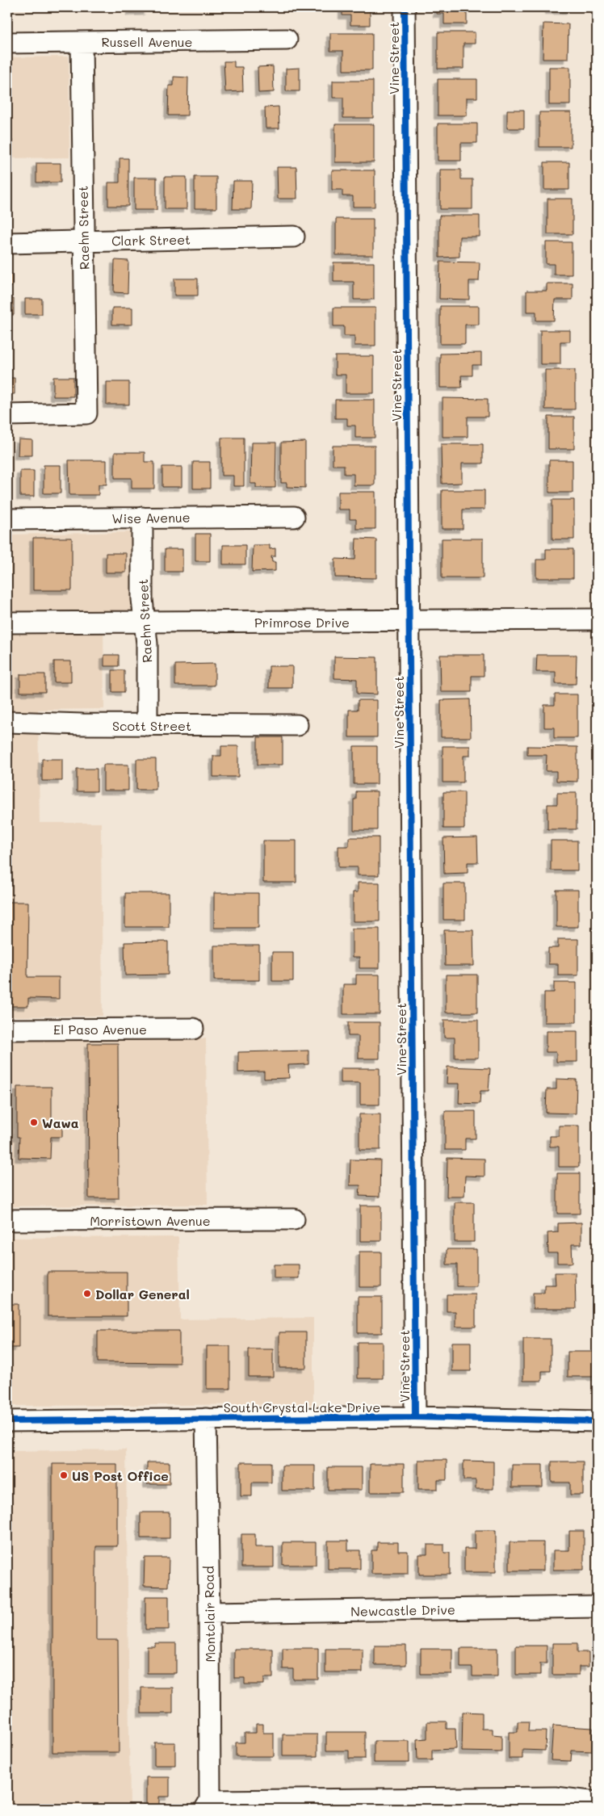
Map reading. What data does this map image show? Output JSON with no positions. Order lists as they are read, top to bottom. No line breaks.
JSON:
{"streets":{"street":["Russell Avenue","Vine Street","Raehn Street","Clark Street","Wise Avenue","Primrose Drive","Scott Street","El Paso Avenue","Morristown Avenue","South Crystal Lake Drive","Newcastle Drive","Montclair Road"]},"crossings":[["Russell Avenue","Raehn Street"],["Vine Street","Primrose Drive"],["Vine Street","South Crystal Lake Drive"],["Raehn Street","Clark Street"],["Raehn Street","Wise Avenue"],["Raehn Street","Primrose Drive"],["Raehn Street","Scott Street"],["South Crystal Lake Drive","Montclair Road"],["Newcastle Drive","Montclair Road"]],"places":["Wawa","Dollar General","US Post Office"]}
